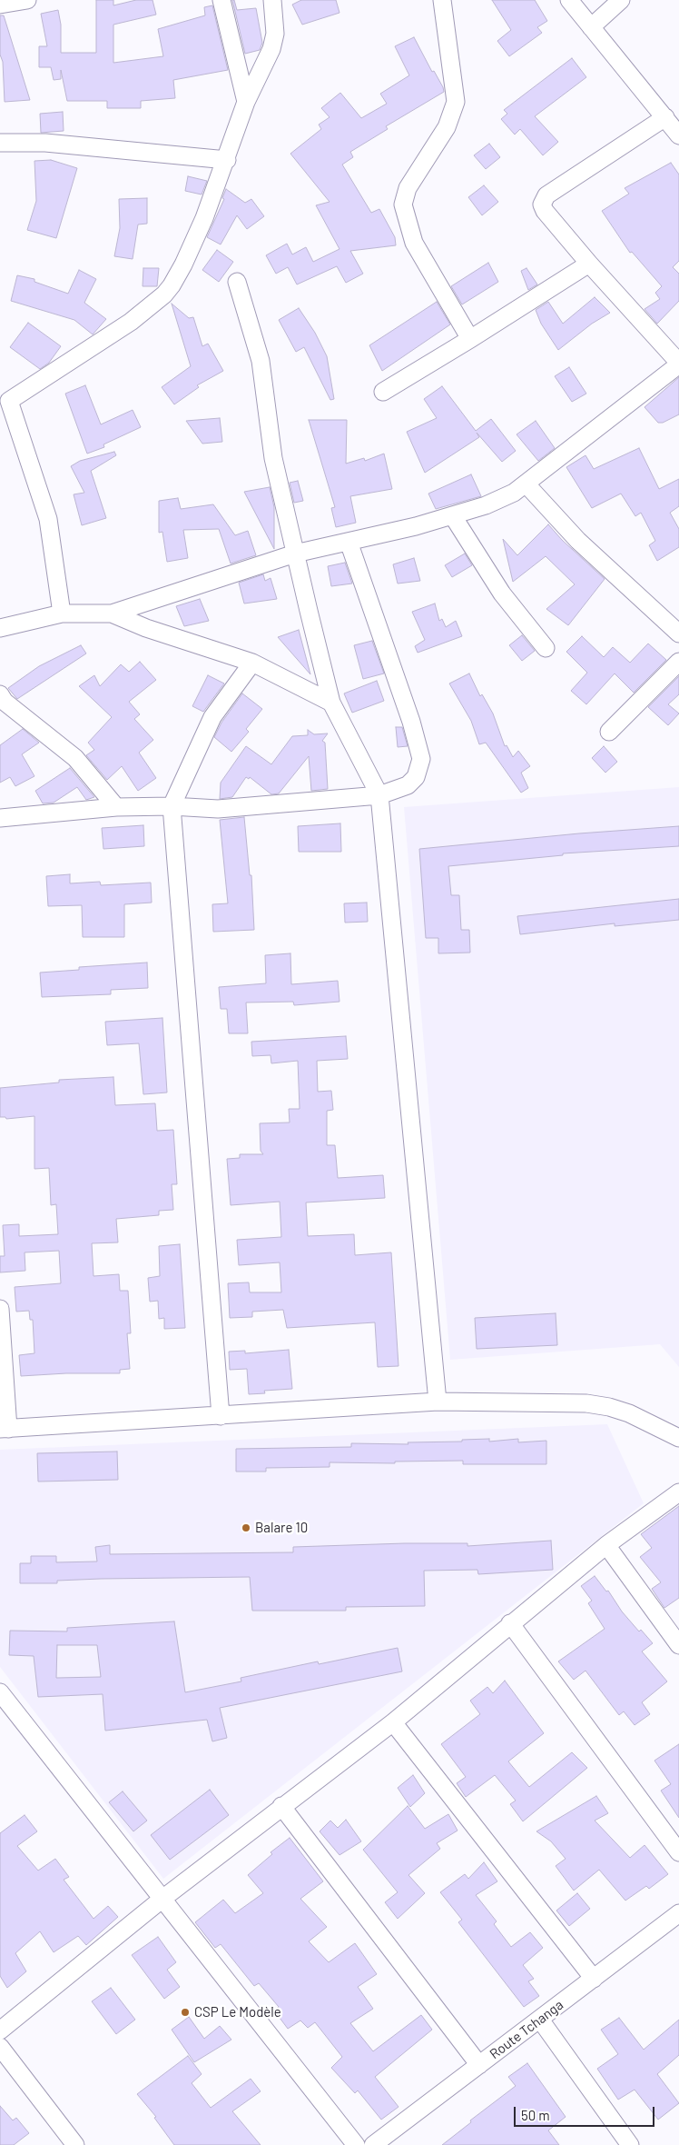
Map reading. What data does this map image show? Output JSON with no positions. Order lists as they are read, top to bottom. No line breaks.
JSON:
{"streets":{"street":["Route Tchanga"]},"places":["Balare 10","CSP Le Modèle"],"scale_bar":"50 m"}
